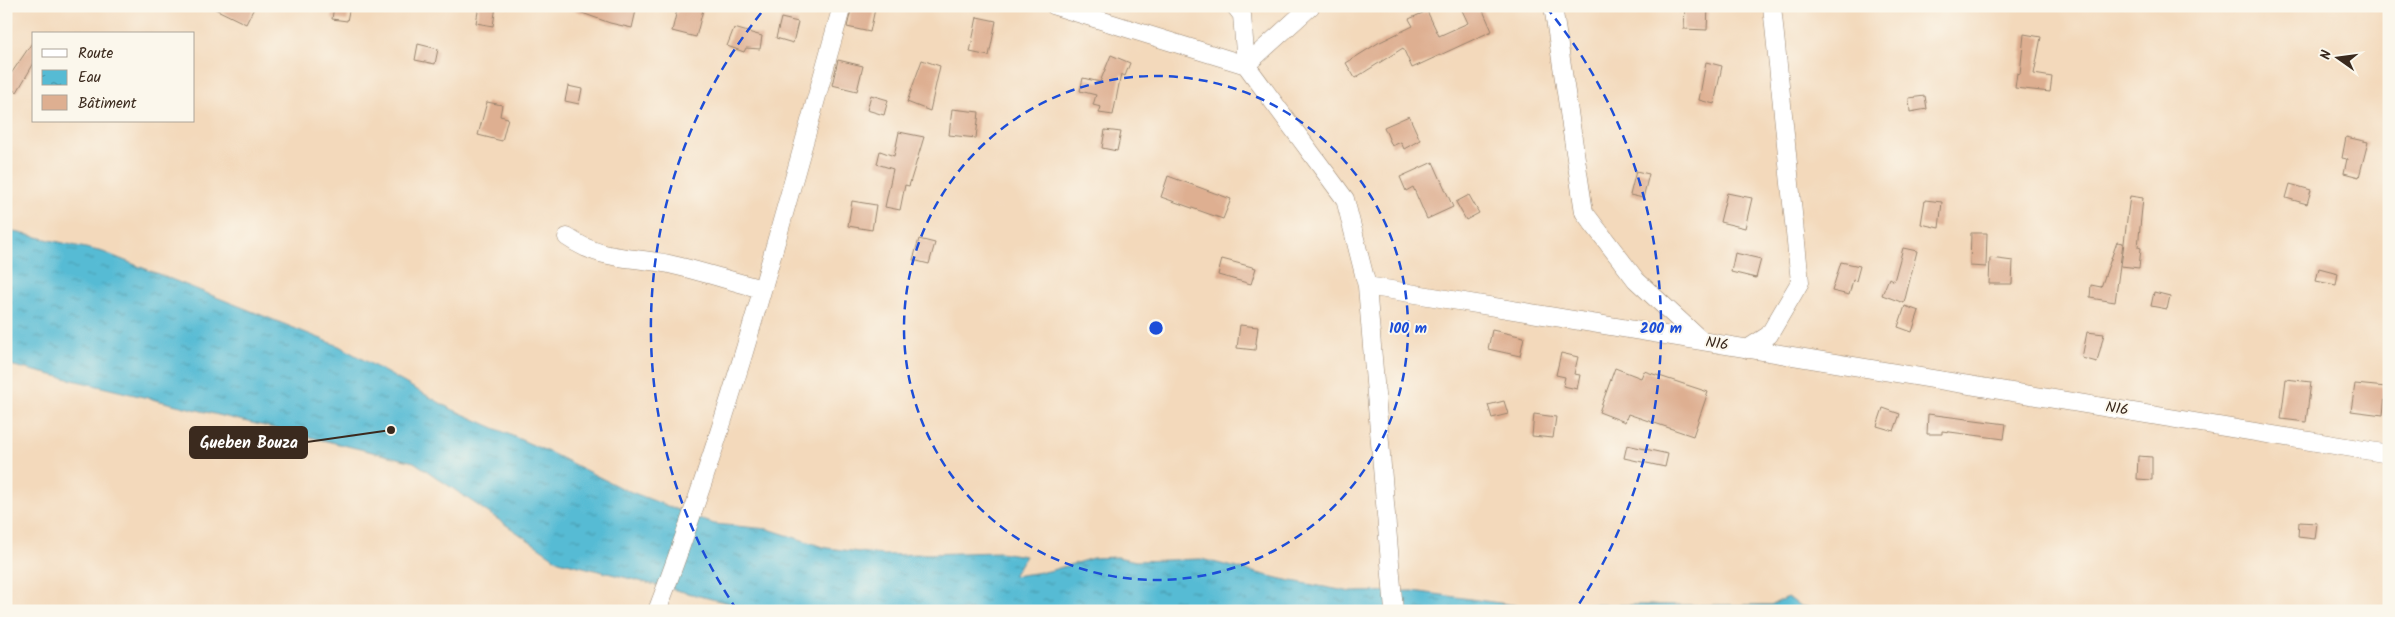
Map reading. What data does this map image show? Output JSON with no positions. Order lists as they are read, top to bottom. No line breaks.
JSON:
{"streets":{"street":["N16"]},"places":["Gueben Bouza"],"legend":["Route","Eau","Bâtiment"],"north":"left","rings":["100 m","200 m"]}
